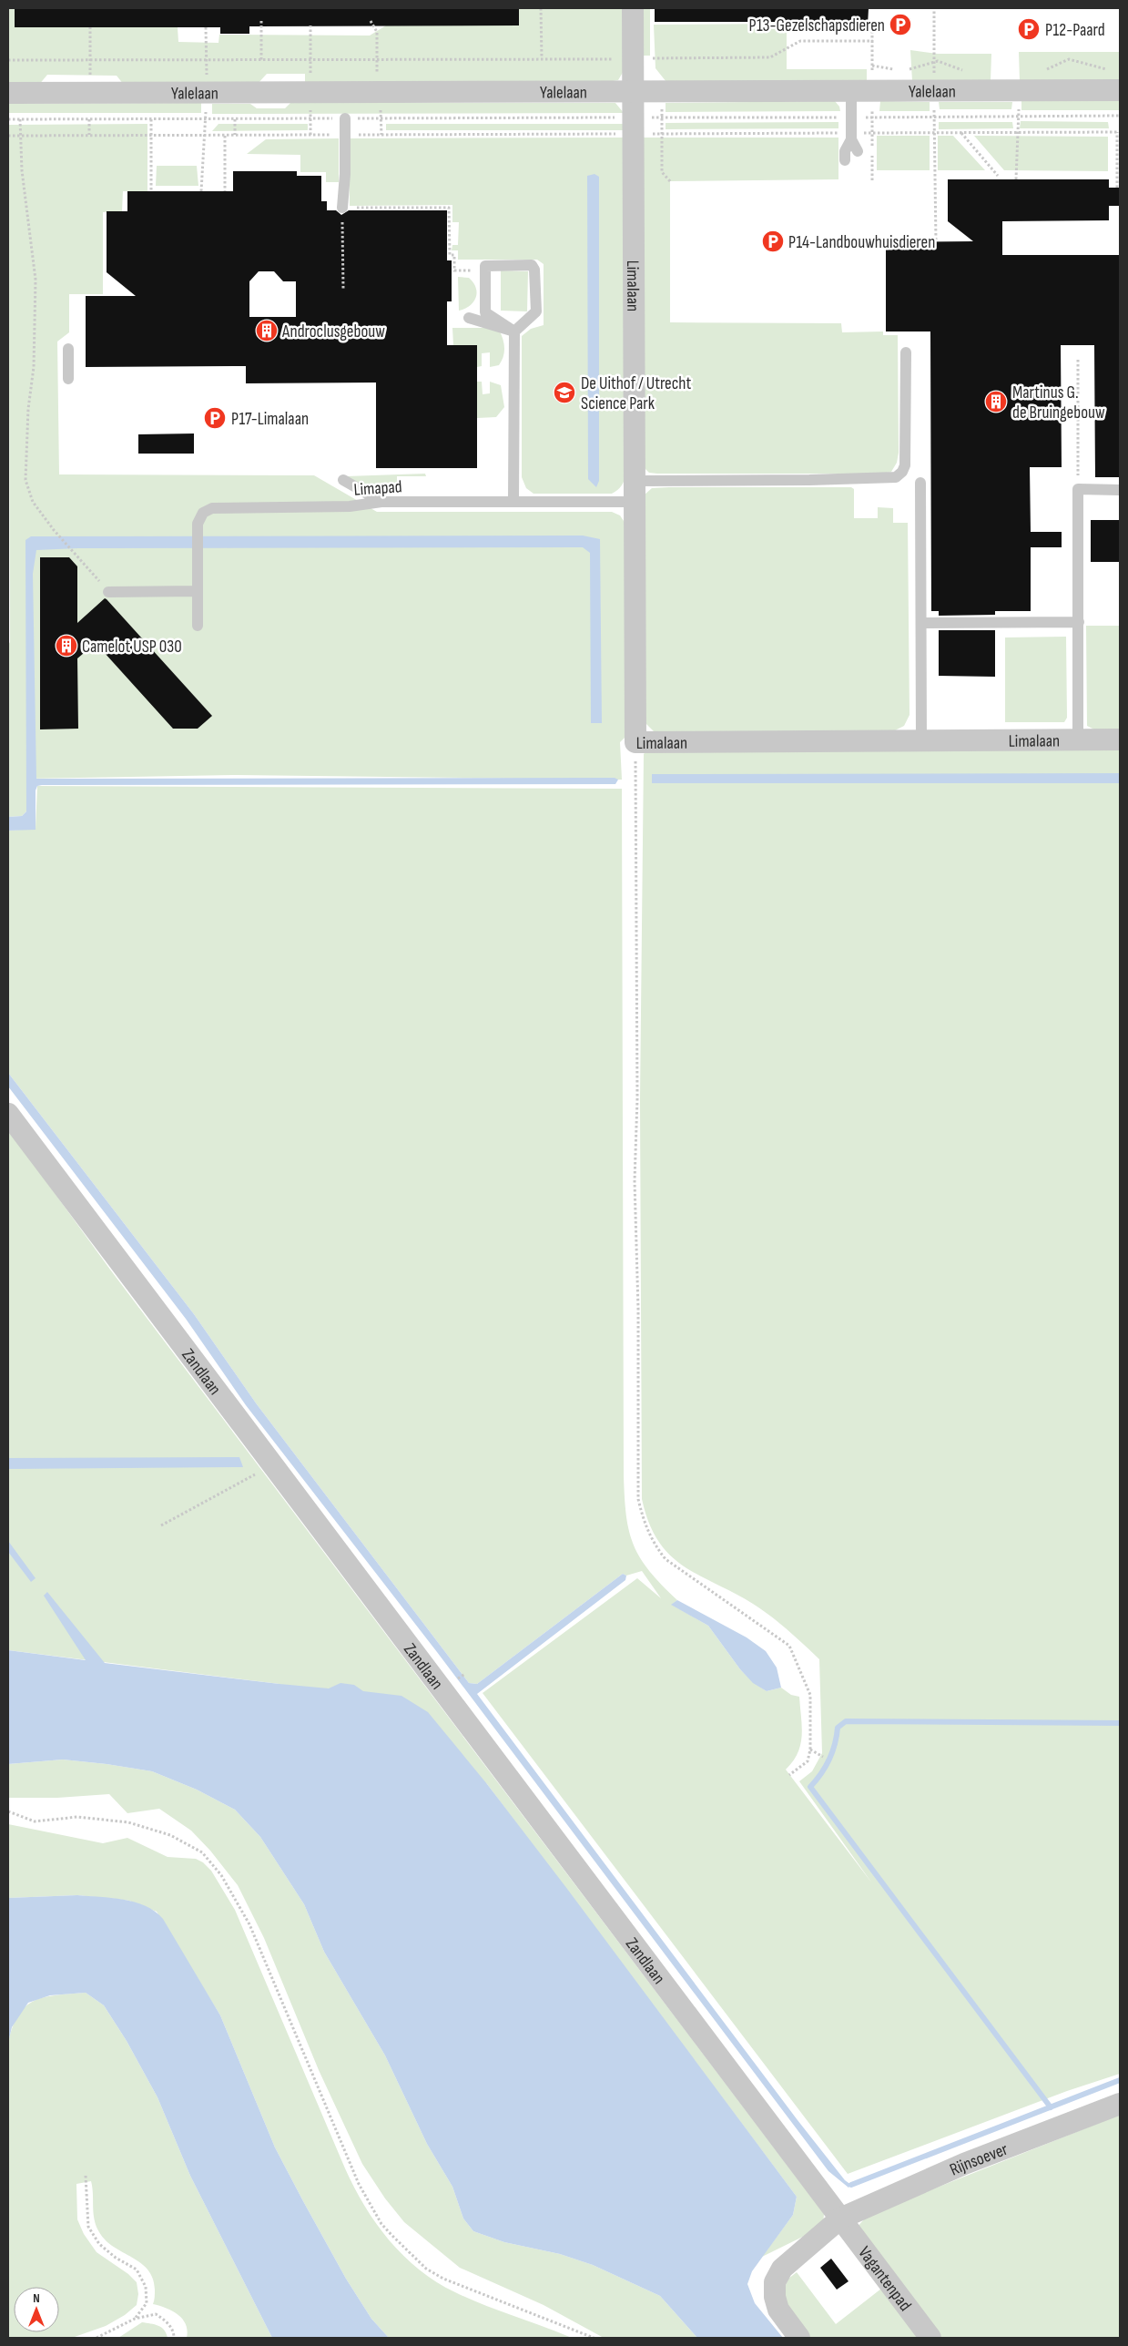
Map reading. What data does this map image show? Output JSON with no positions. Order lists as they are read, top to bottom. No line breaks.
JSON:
{"streets":{"street":["Yalelaan","Limalaan","Zandlaan","Rijnsoever","Vagantenpad"],"lane":["Limapad"]},"crossings":[["Yalelaan","Limalaan"],["Limalaan","Limapad"],["Zandlaan","Rijnsoever"],["Zandlaan","Vagantenpad"],["Rijnsoever","Vagantenpad"]],"places":{"parking":["P13-Gezelschapsdieren","P12-Paard","P14-Landbouwhuisdieren","P17-Limalaan"],"building":["Androclusgebouw","Martinus G. de Bruingebouw","Camelot USP 030"],"school or university":["De Uithof / Utrecht Science Park"]},"north":"top"}
